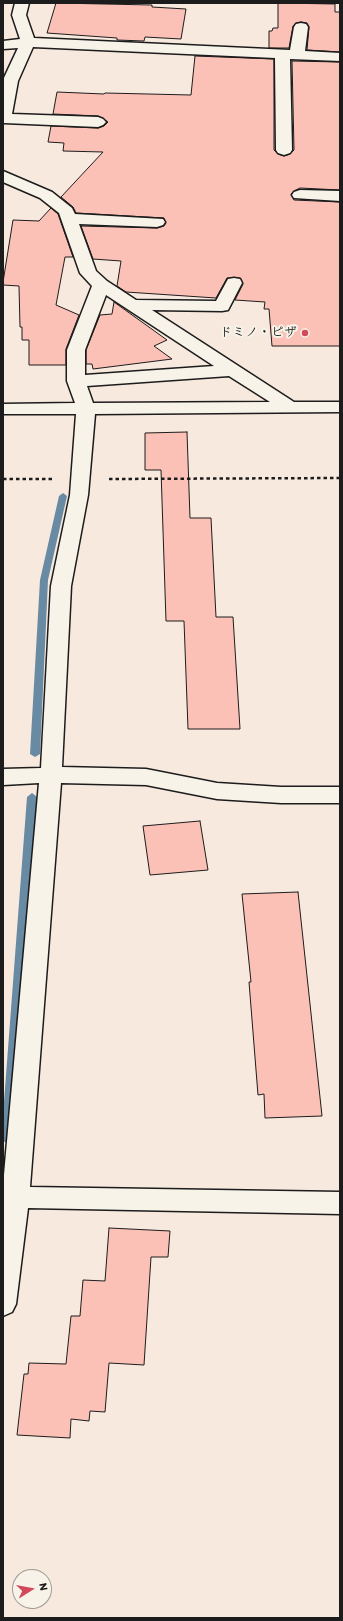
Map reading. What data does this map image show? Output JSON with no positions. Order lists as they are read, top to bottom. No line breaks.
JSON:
{"places":["ドミノ・ピザ"],"north":"right"}
